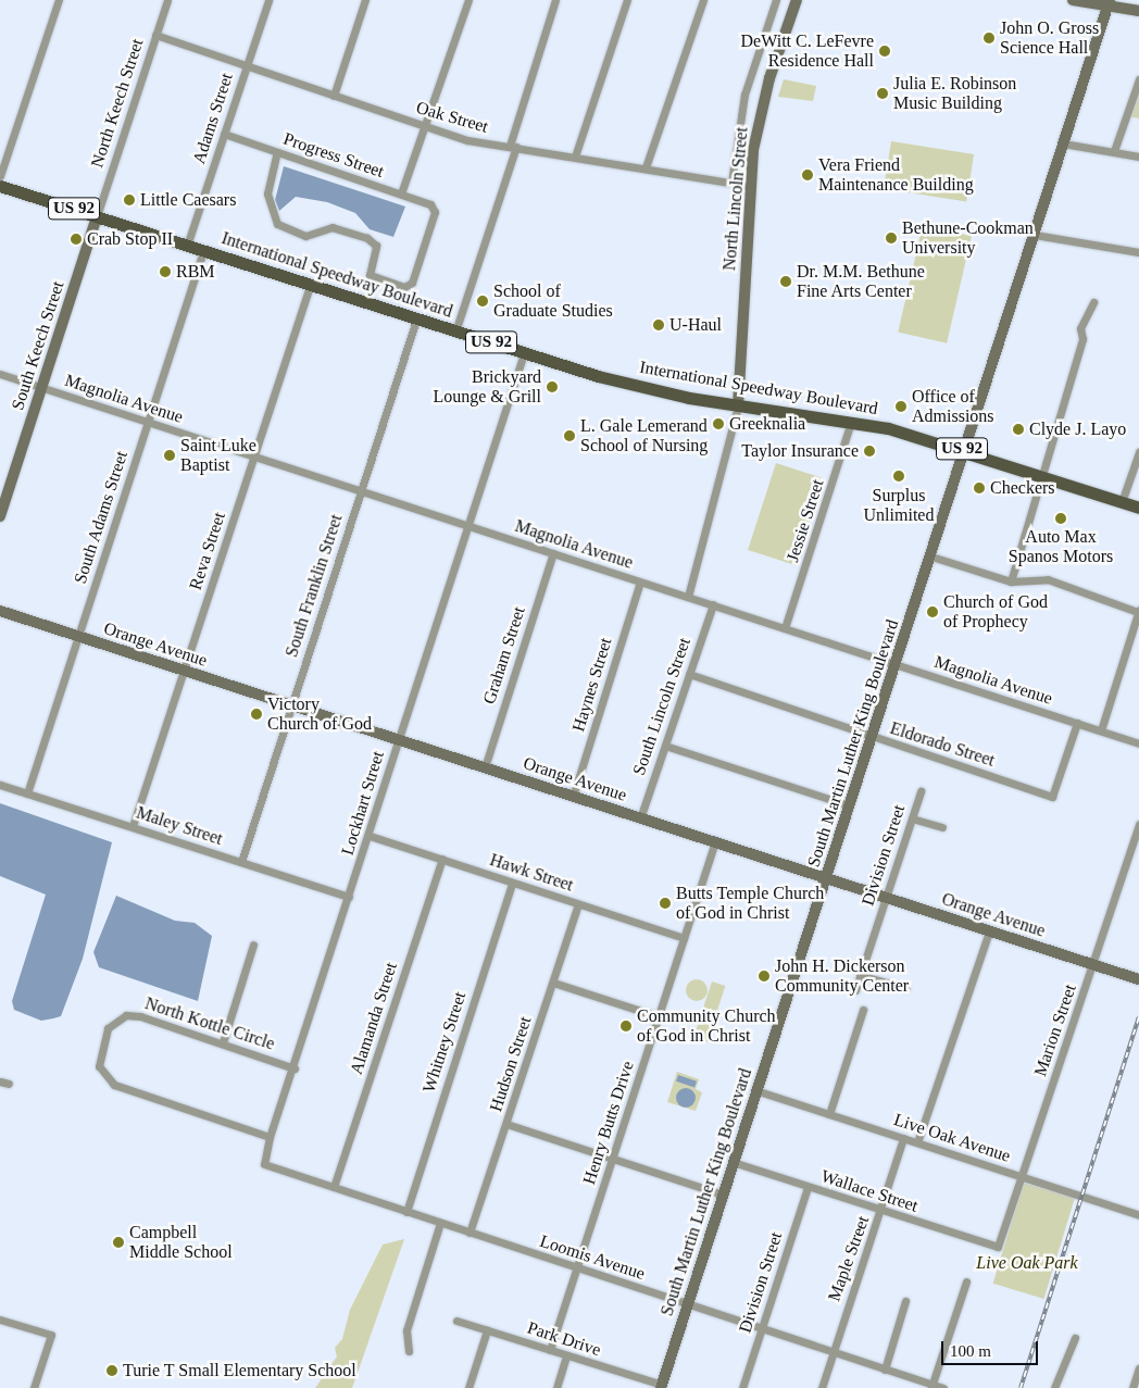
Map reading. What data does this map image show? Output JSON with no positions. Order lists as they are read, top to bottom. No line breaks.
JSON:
{"streets":{"main road":["US 92","International Speedway Boulevard"],"street":["North Keech Street","Oak Street","Adams Street","Progress Street","North Lincoln Street","South Keech Street","Magnolia Avenue","South Adams Street","Jessie Street","Reva Street","South Franklin Street","Orange Avenue","Graham Street","Haynes Street","South Lincoln Street","South Martin Luther King Boulevard","Eldorado Street","Lockhart Street","Maley Street","Division Street","Hawk Street","Alamanda Street","North Kottle Circle","Marion Street","Whitney Street","Hudson Street","Henry Butts Drive","Live Oak Avenue","Wallace Street","Loomis Avenue","Maple Street","Park Drive"]},"crossings":[["North Keech Street","Oak Street"],["North Keech Street","International Speedway Boulevard"],["North Keech Street","South Keech Street"],["Oak Street","Adams Street"],["Oak Street","North Lincoln Street"],["Adams Street","Progress Street"],["Adams Street","International Speedway Boulevard"],["North Lincoln Street","International Speedway Boulevard"],["International Speedway Boulevard","South Keech Street"],["International Speedway Boulevard","South Adams Street"],["International Speedway Boulevard","Jessie Street"],["International Speedway Boulevard","Reva Street"],["International Speedway Boulevard","South Franklin Street"],["International Speedway Boulevard","South Martin Luther King Boulevard"],["International Speedway Boulevard","Lockhart Street"],["South Keech Street","Magnolia Avenue"],["Magnolia Avenue","South Adams Street"],["Magnolia Avenue","Jessie Street"],["Magnolia Avenue","Reva Street"],["Magnolia Avenue","South Franklin Street"],["Magnolia Avenue","Graham Street"],["Magnolia Avenue","Haynes Street"],["Magnolia Avenue","South Lincoln Street"],["Magnolia Avenue","South Martin Luther King Boulevard"],["Magnolia Avenue","Eldorado Street"],["Magnolia Avenue","Lockhart Street"],["South Adams Street","Orange Avenue"],["South Adams Street","Maley Street"],["Reva Street","Orange Avenue"],["Reva Street","Maley Street"],["South Franklin Street","Orange Avenue"],["South Franklin Street","Maley Street"],["Orange Avenue","Graham Street"],["Orange Avenue","Haynes Street"],["Orange Avenue","South Lincoln Street"],["Orange Avenue","South Martin Luther King Boulevard"],["Orange Avenue","Lockhart Street"],["Orange Avenue","Division Street"],["Orange Avenue","Marion Street"],["Orange Avenue","Henry Butts Drive"],["South Lincoln Street","Eldorado Street"],["South Martin Luther King Boulevard","Eldorado Street"],["South Martin Luther King Boulevard","Live Oak Avenue"],["South Martin Luther King Boulevard","Wallace Street"],["South Martin Luther King Boulevard","Loomis Avenue"],["South Martin Luther King Boulevard","Park Drive"],["Lockhart Street","Maley Street"],["Lockhart Street","Hawk Street"],["Lockhart Street","North Kottle Circle"],["Lockhart Street","Loomis Avenue"],["Division Street","Wallace Street"],["Division Street","Loomis Avenue"],["Hawk Street","Alamanda Street"],["Hawk Street","Whitney Street"],["Hawk Street","Hudson Street"],["Hawk Street","Henry Butts Drive"],["Alamanda Street","Loomis Avenue"],["Marion Street","Live Oak Avenue"],["Marion Street","Wallace Street"],["Whitney Street","Loomis Avenue"],["Hudson Street","Loomis Avenue"],["Henry Butts Drive","Loomis Avenue"],["Henry Butts Drive","Park Drive"],["Live Oak Avenue","Maple Street"],["Wallace Street","Maple Street"],["Loomis Avenue","Maple Street"]],"parks":["Live Oak Park"],"places":["John O. Gross Science Hall","DeWitt C. LeFevre Residence Hall","Julia E. Robinson Music Building","Vera Friend Maintenance Building","Little Caesars","Bethune-Cookman University","Crab Stop II","RBM","Dr. M.M. Bethune Fine Arts Center","School of Graduate Studies","U-Haul","Brickyard Lounge & Grill","Office of Admissions","Greeknalia","Clyde J. Layo","L. Gale Lemerand School of Nursing","Taylor Insurance","Saint Luke Baptist","Surplus Unlimited","Checkers","Auto Max Spanos Motors","Church of God of Prophecy","Victory Church of God","Butts Temple Church of God in Christ","John H. Dickerson Community Center","Community Church of God in Christ","Campbell Middle School","Turie T Small Elementary School"],"scale_bar":"100 m"}
